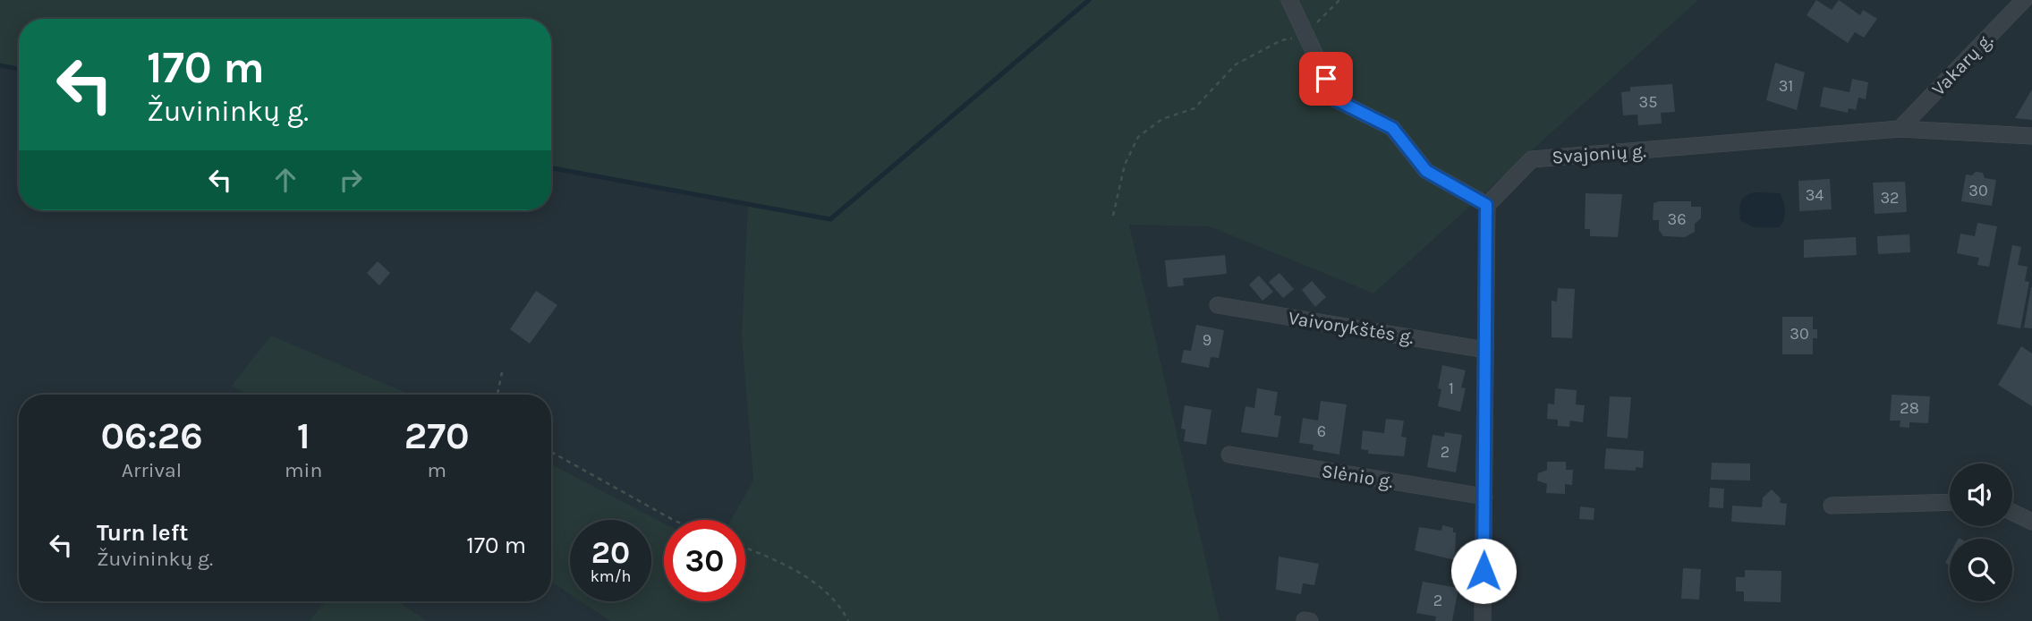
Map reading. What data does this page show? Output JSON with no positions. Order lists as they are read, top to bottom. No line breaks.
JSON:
{"streets":{"street":["Vakarų g.","Svajonių g.","Vaivorykštės g.","Slėnio g."]},"crossings":[["Vakarų g.","Svajonių g."]],"house_numbers":["31","35","30","34","32","36","30","9","1","28","6","2","2"],"page":{"turn":["170 m","Žuvininkų g."],"eta":["06:26","Arrival","1","min","270","m"],"list":[{"name":"Turn left","note":"Žuvininkų g.","value":"170 m"}],"speed":"20 km/h","limit":"30"}}
